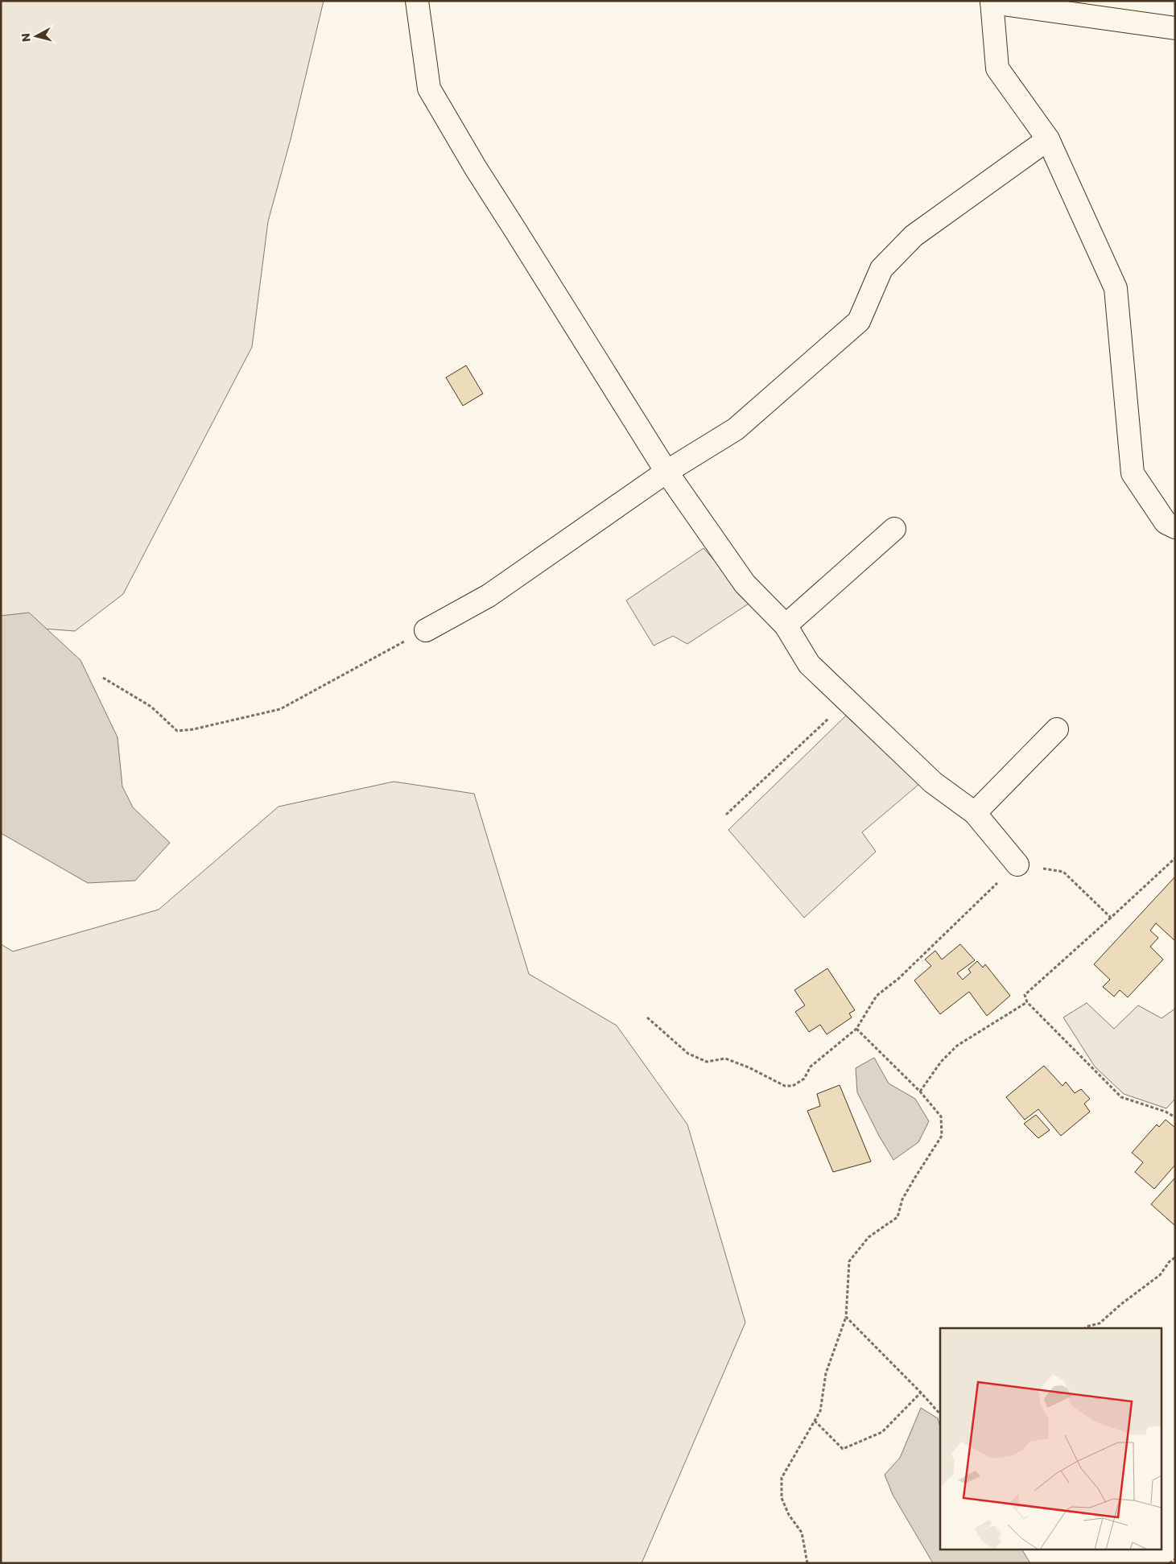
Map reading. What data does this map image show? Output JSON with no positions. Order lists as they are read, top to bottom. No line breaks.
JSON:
{"north":"left"}
